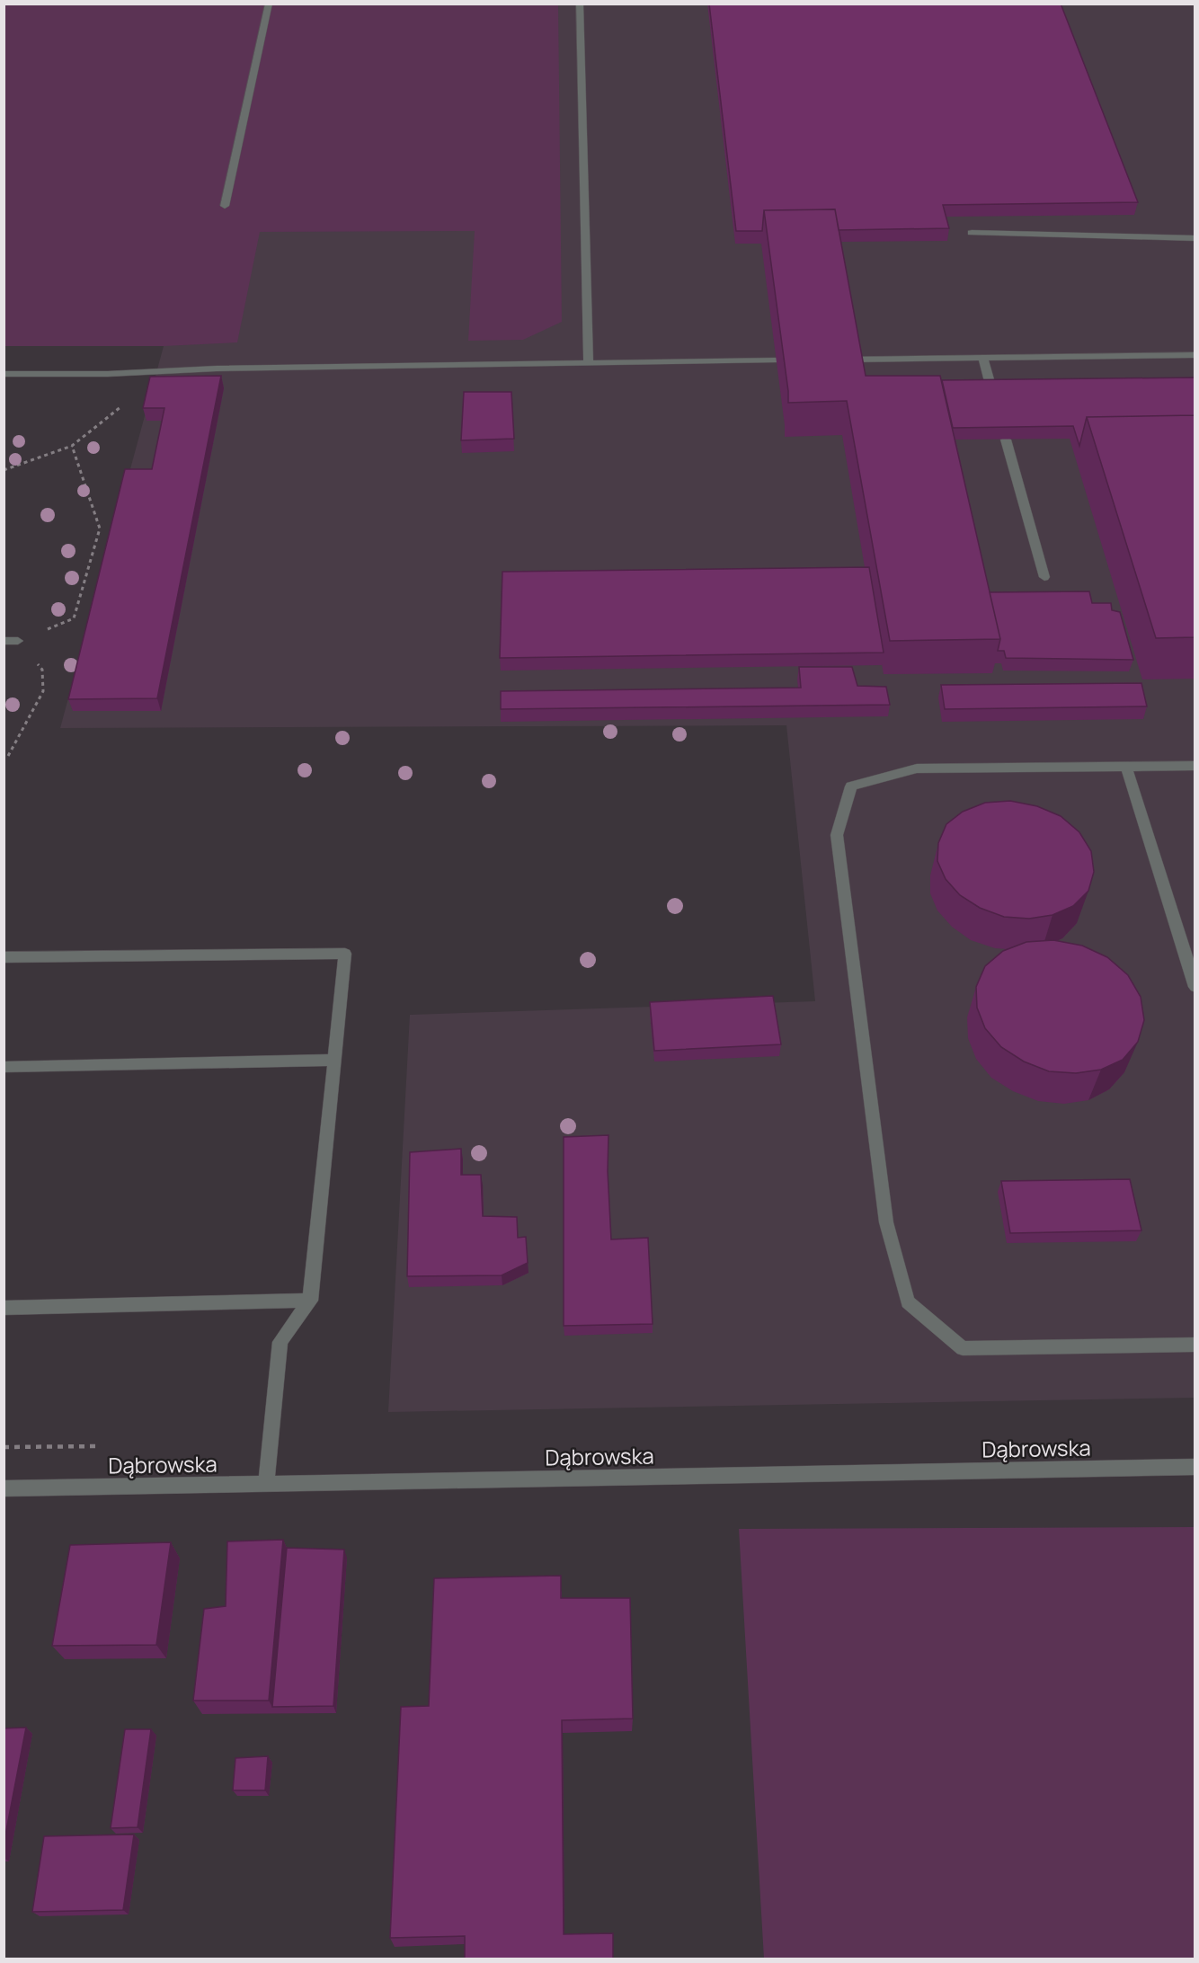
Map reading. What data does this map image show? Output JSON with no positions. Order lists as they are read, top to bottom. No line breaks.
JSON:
{"streets":{"street":["Dąbrowska"]}}
